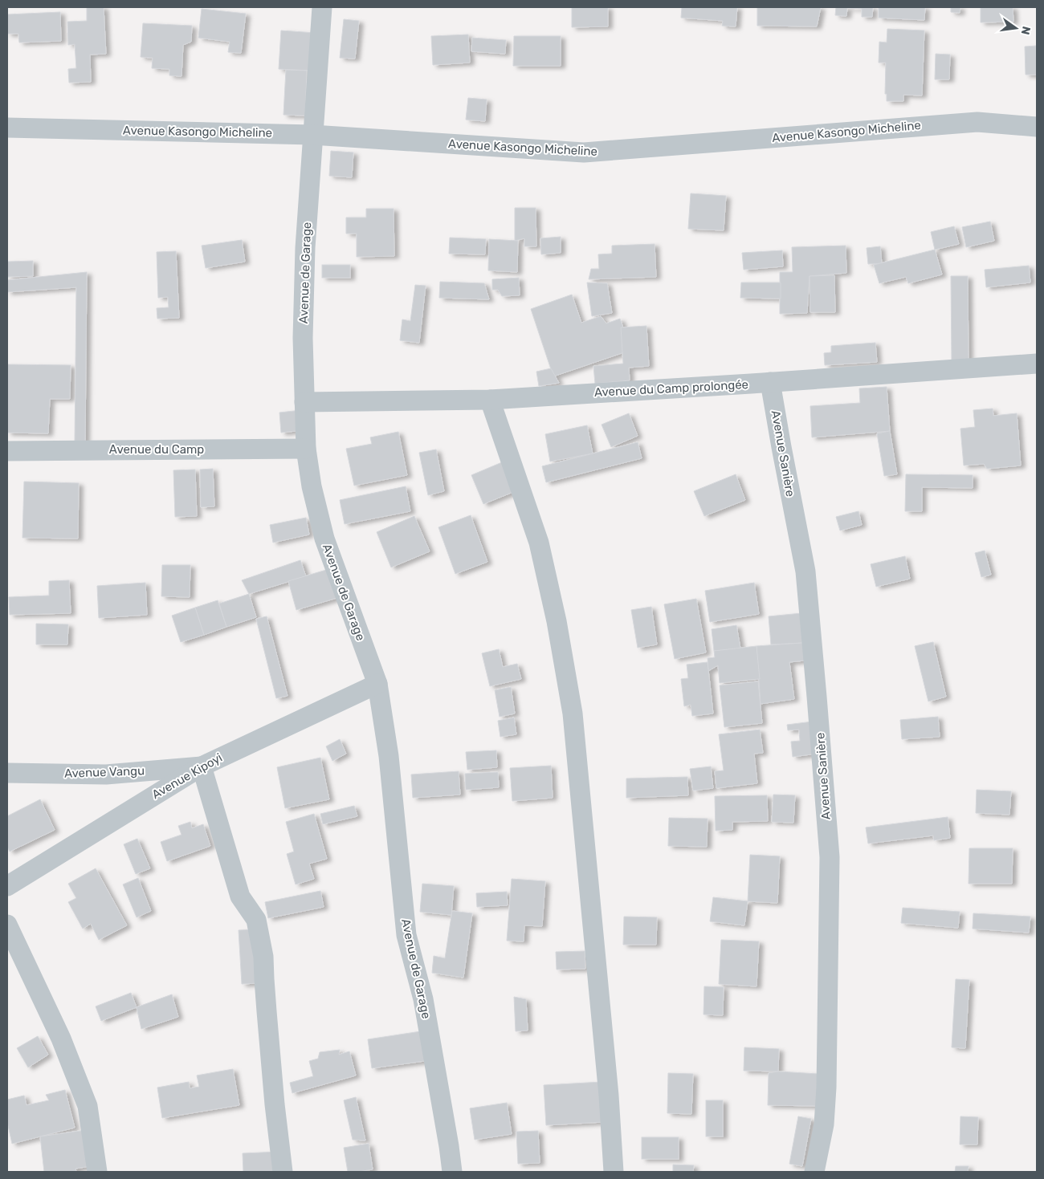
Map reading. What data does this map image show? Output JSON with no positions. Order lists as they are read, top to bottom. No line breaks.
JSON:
{"streets":{"street":["Avenue Kasongo Micheline","Avenue de Garage","Avenue du Camp prolongée","Avenue du Camp","Avenue Sanière","Avenue Vangu","Avenue Kipoyi"]},"crossings":[["Avenue Kasongo Micheline","Avenue de Garage"],["Avenue de Garage","Avenue du Camp prolongée"],["Avenue de Garage","Avenue du Camp"],["Avenue de Garage","Avenue Kipoyi"],["Avenue du Camp prolongée","Avenue Sanière"],["Avenue Vangu","Avenue Kipoyi"]],"north":"right"}
